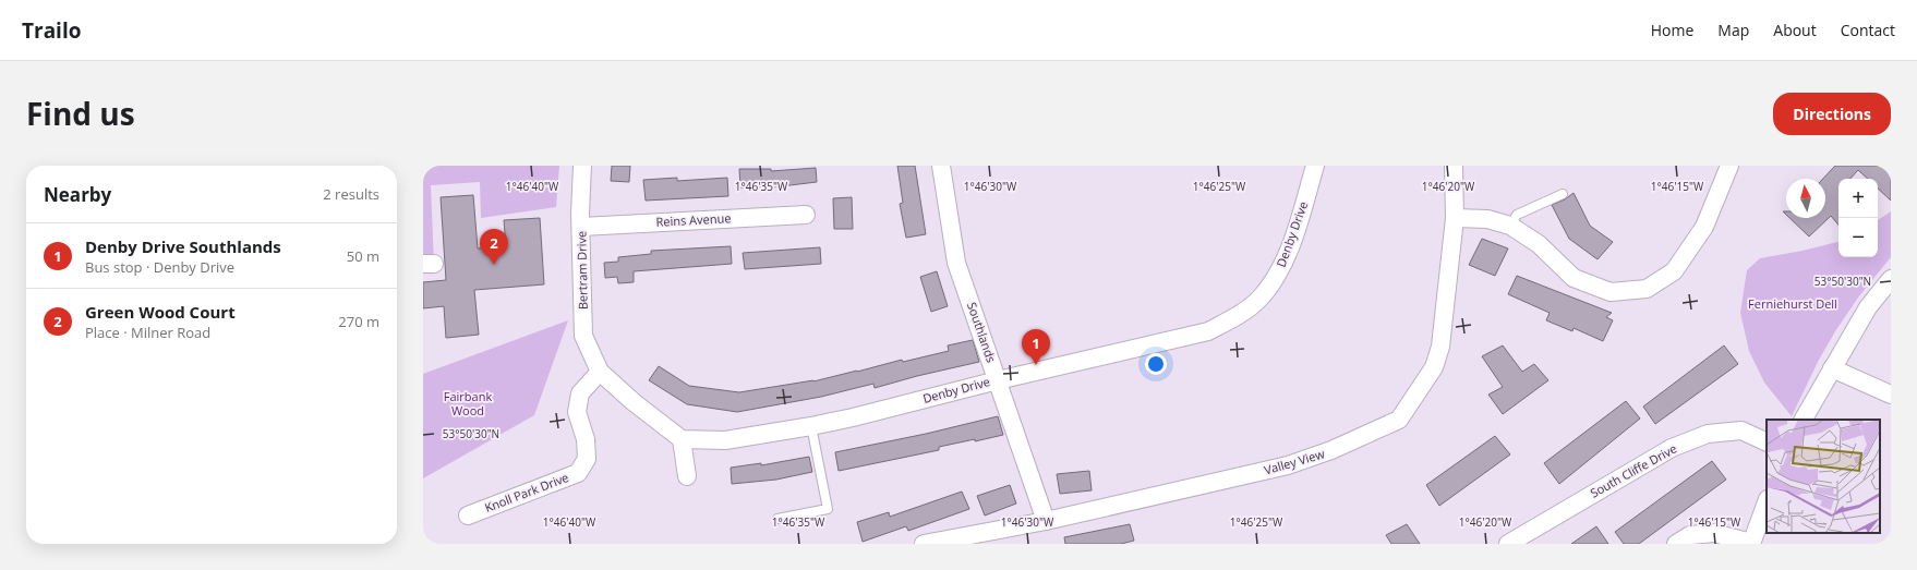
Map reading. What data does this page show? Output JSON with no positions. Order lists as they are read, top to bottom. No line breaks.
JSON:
{"streets":{"street":["Reins Avenue","Denby Drive","Bertram Drive","Southlands","Valley View","South Cliffe Drive","Knoll Park Drive"]},"crossings":[["Reins Avenue","Bertram Drive"],["Denby Drive","Southlands"],["Bertram Drive","Knoll Park Drive"],["Southlands","Valley View"]],"parks":["Ferniehurst Dell","Fairbank Wood"],"north":"top","page":{"header":"Trailo","nav":["Home","Map","About","Contact"],"title":"Find us","buttons":"Directions","heading":["Nearby","2 results"],"map_buttons":["+","−"],"list":[{"mark":"1","name":"Denby Drive Southlands","note":"Bus stop · Denby Drive","value":"50 m"},{"mark":"2","name":"Green Wood Court","note":"Place · Milner Road","value":"270 m"}],"pins":["2","1"]},"coordinates":["1°46'40\"W","1°46'35\"W","1°46'30\"W","1°46'25\"W","1°46'20\"W","1°46'15\"W","53°50'30\"N"]}
